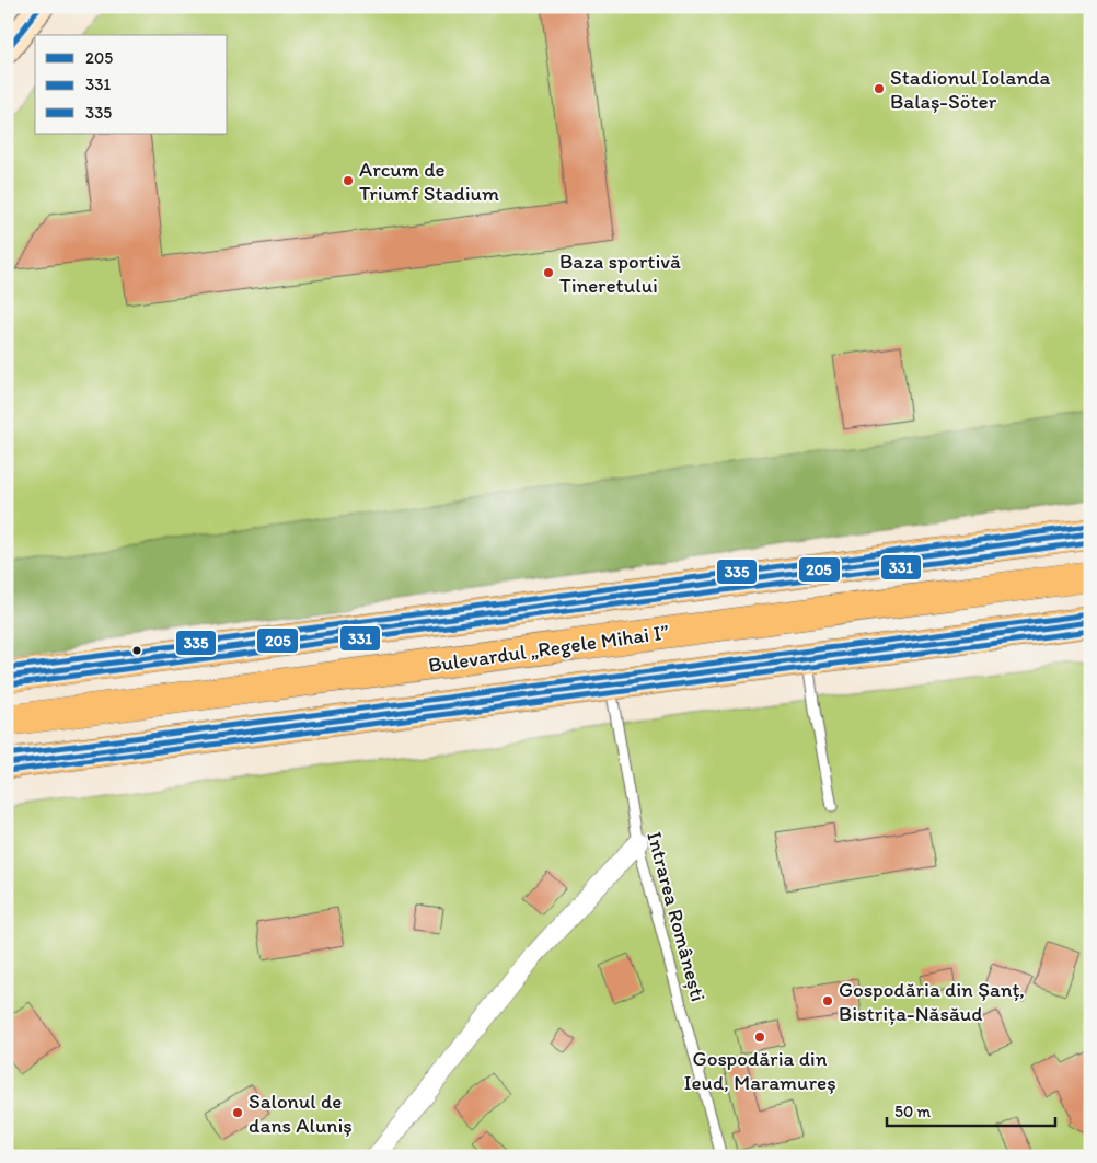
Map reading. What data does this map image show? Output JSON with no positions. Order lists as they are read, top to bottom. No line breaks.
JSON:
{"streets":{"main road":["Bulevardul „Regele Mihai I”"],"lane":["Intrarea Românești"]},"crossings":[["Bulevardul „Regele Mihai I”","Intrarea Românești"]],"places":["Stadionul Iolanda Balaș-Söter","Arcum de Triumf Stadium","Baza sportivă Tineretului","Gospodăria din Șanț, Bistrița-Năsăud","Gospodăria din Ieud, Maramureș","Salonul de dans Aluniș"],"lines":["transit line 205","transit line 335","transit line 331"],"legend":["205","331","335"],"scale_bar":"50 m"}
